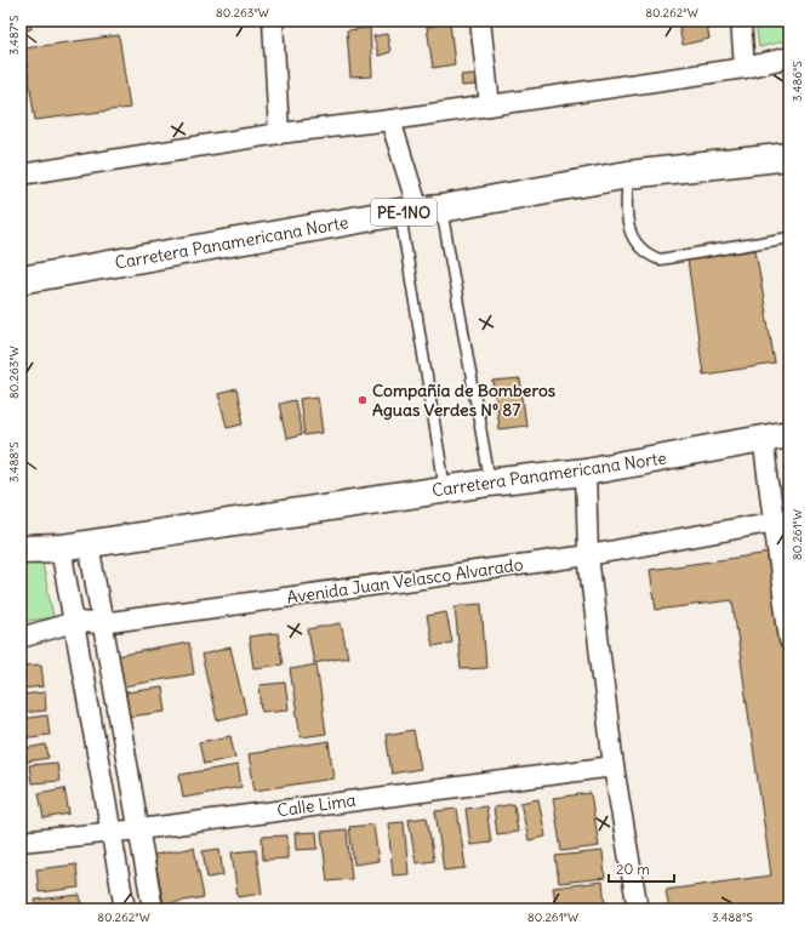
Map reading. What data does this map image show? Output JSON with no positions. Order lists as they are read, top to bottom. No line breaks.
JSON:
{"streets":{"main road":["PE-1NO","Carretera Panamericana Norte"],"street":["Avenida Juan Velasco Alvarado","Calle Lima"]},"places":["Compañía de Bomberos Aguas Verdes Nº 87"],"scale_bar":"20 m","coordinates":["80.263°W","80.262°W","3.487°S","3.486°S","3.488°S","80.261°W"]}
